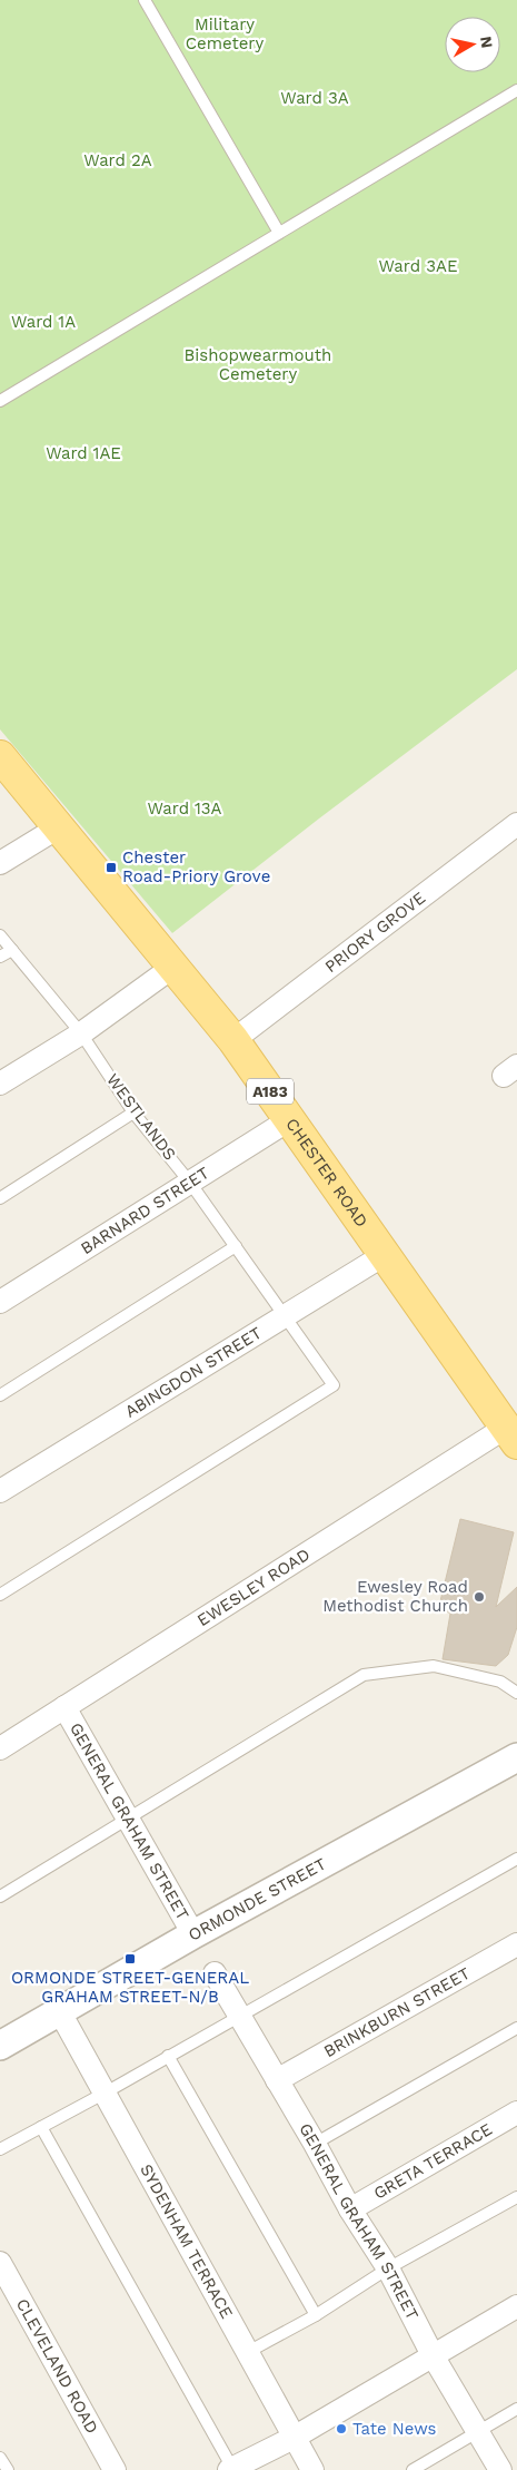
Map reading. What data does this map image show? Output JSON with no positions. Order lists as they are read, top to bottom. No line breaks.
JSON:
{"streets":{"main road":["A183","CHESTER ROAD"],"street":["PRIORY GROVE","BARNARD STREET","ABINGDON STREET","EWESLEY ROAD","GENERAL GRAHAM STREET","ORMONDE STREET","BRINKBURN STREET","GRETA TERRACE","SYDENHAM TERRACE","CLEVELAND ROAD"],"lane":["WESTLANDS"]},"crossings":[["PRIORY GROVE","CHESTER ROAD"],["WESTLANDS","BARNARD STREET"],["WESTLANDS","ABINGDON STREET"],["CHESTER ROAD","BARNARD STREET"],["CHESTER ROAD","ABINGDON STREET"],["CHESTER ROAD","EWESLEY ROAD"],["EWESLEY ROAD","GENERAL GRAHAM STREET"],["GENERAL GRAHAM STREET","ORMONDE STREET"],["GENERAL GRAHAM STREET","BRINKBURN STREET"],["GENERAL GRAHAM STREET","GRETA TERRACE"],["ORMONDE STREET","SYDENHAM TERRACE"]],"parks":["Military Cemetery","Ward 3A","Ward 2A","Ward 3AE","Ward 1A","Bishopwearmouth Cemetery","Ward 1AE","Ward 13A"],"places":{"transit":["Chester Road-Priory Grove","ORMONDE STREET-GENERAL GRAHAM STREET-N/B"],"other":["Ewesley Road Methodist Church","Tate News"]},"north":"right"}
